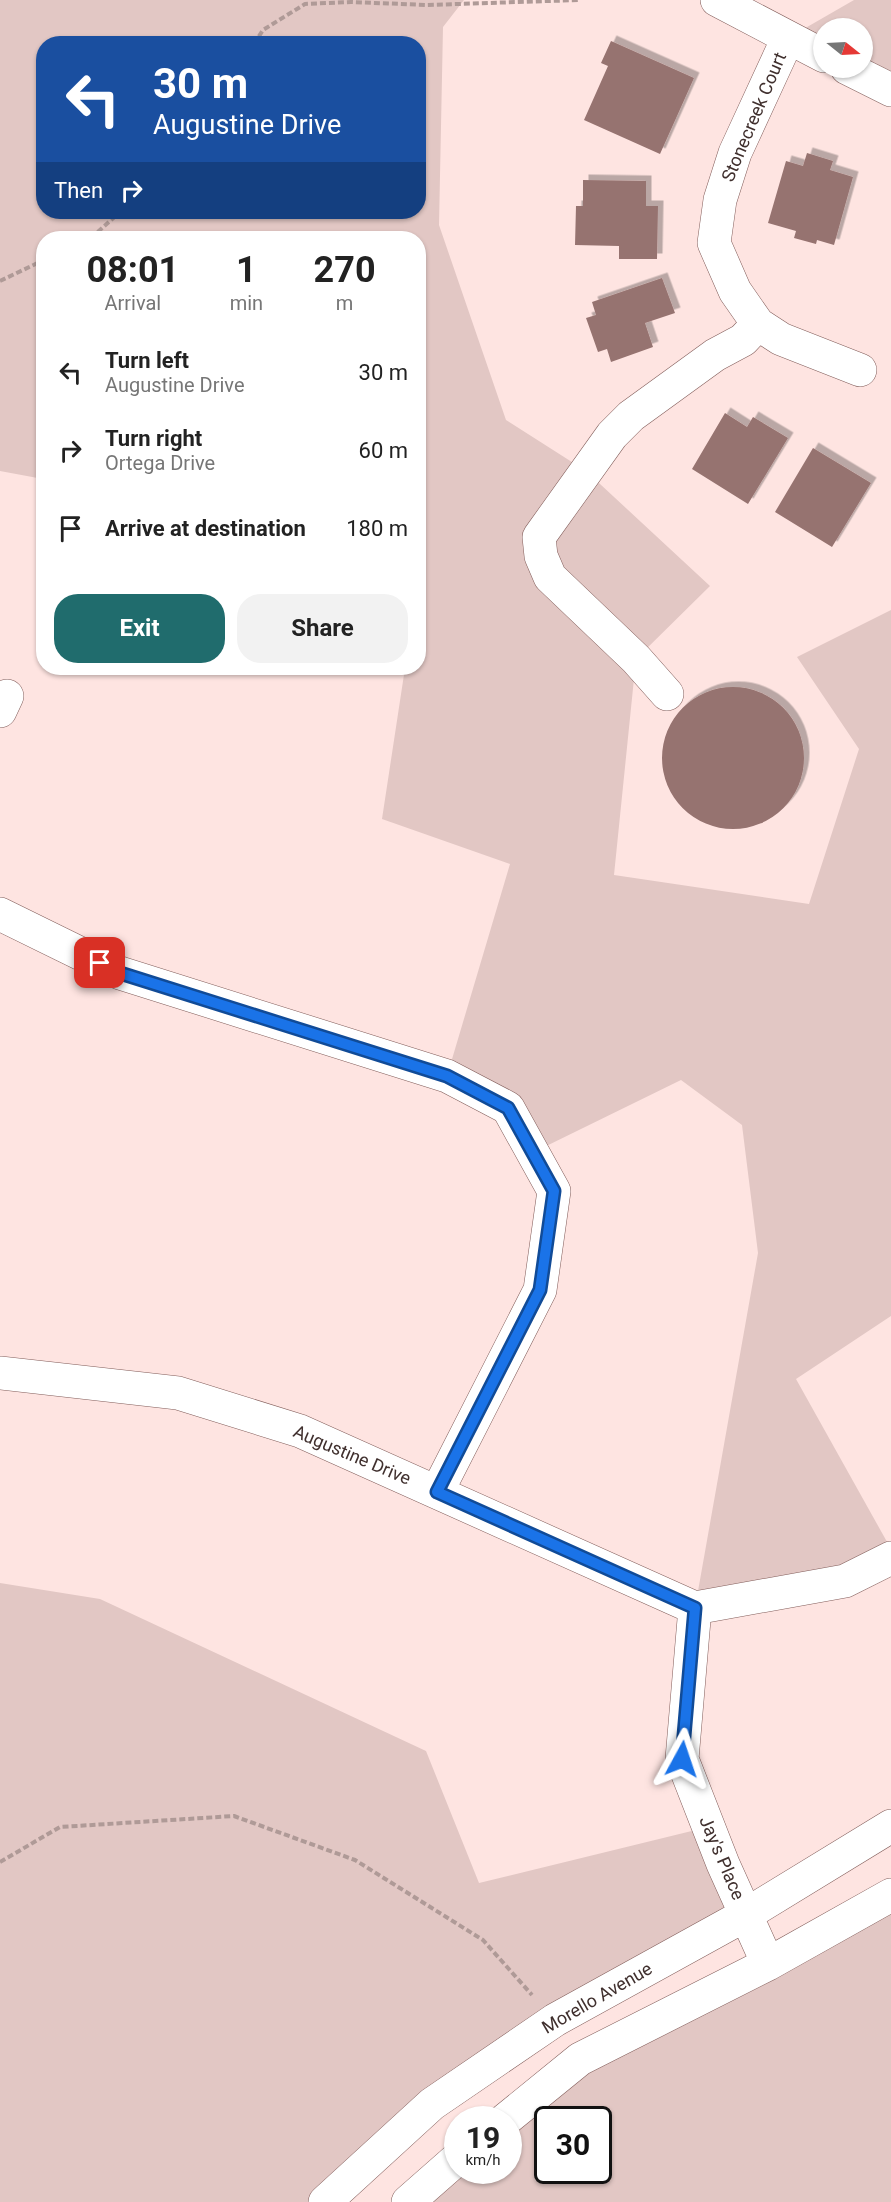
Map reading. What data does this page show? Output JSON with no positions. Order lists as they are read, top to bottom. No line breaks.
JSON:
{"streets":{"street":["Stonecreek Court","Augustine Drive","Jay's Place","Morello Avenue"]},"crossings":[["Augustine Drive","Jay's Place"],["Jay's Place","Morello Avenue"]],"north":"right","page":{"turn":["30 m","Augustine Drive"],"then":"Then","eta":["08:01","Arrival","1","min","270","m"],"list":[{"name":"Turn left","note":"Augustine Drive","value":"30 m"},{"name":"Turn right","note":"Ortega Drive","value":"60 m"},{"name":"Arrive at destination","value":"180 m"}],"buttons":["Exit","Share"],"speed":"19 km/h","limit":"30"}}
